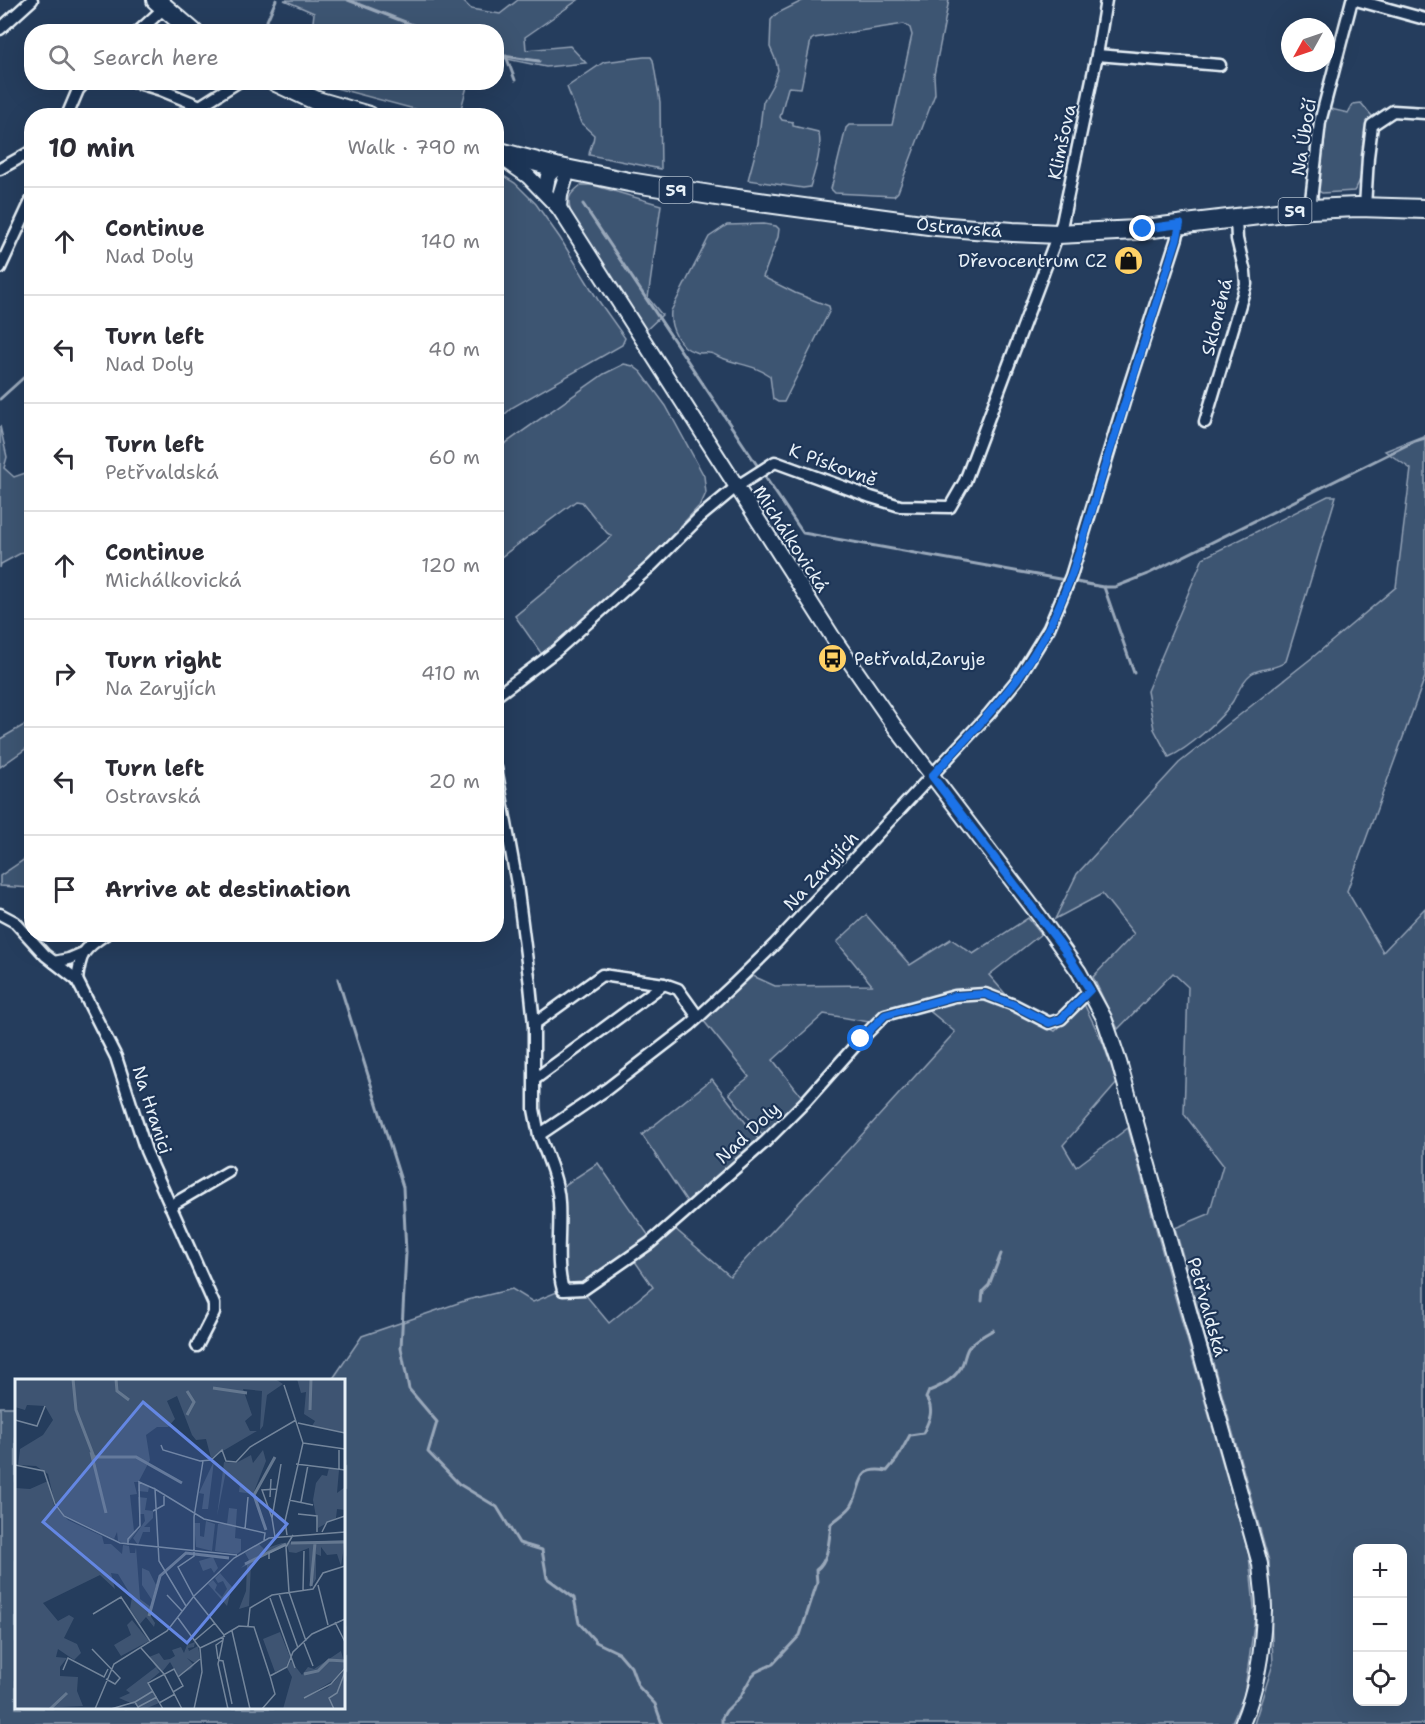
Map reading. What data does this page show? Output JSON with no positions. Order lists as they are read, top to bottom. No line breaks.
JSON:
{"streets":{"main road":["59","Ostravská"],"street":["Na Úbočí","Klimšova","Skloněná","K Pískovně","Michálkovická","Na Zaryjích","Na Hranici","Nad Doly","Petřvaldská"]},"crossings":[["Na Úbočí","Ostravská"],["Klimšova","Ostravská"],["Klimšova","K Pískovně"],["Ostravská","Skloněná"],["Ostravská","K Pískovně"],["Ostravská","Na Zaryjích"],["K Pískovně","Michálkovická"],["Michálkovická","Na Zaryjích"],["Michálkovická","Petřvaldská"],["Na Zaryjích","Nad Doly"],["Nad Doly","Petřvaldská"]],"places":{"shop":["Dřevocentrum CZ"],"bus stop":["Petřvald,Zaryje"]},"north":"bottom left","page":{"search":"Search here","heading":["10 min","Walk · 790 m"],"list":[["Continue","Nad Doly","140 m"],["Turn left","Nad Doly","40 m"],["Turn left","Petřvaldská","60 m"],["Continue","Michálkovická","120 m"],["Turn right","Na Zaryjích","410 m"],["Turn left","Ostravská","20 m"],"Arrive at destination"],"map_buttons":["+","−"]}}
